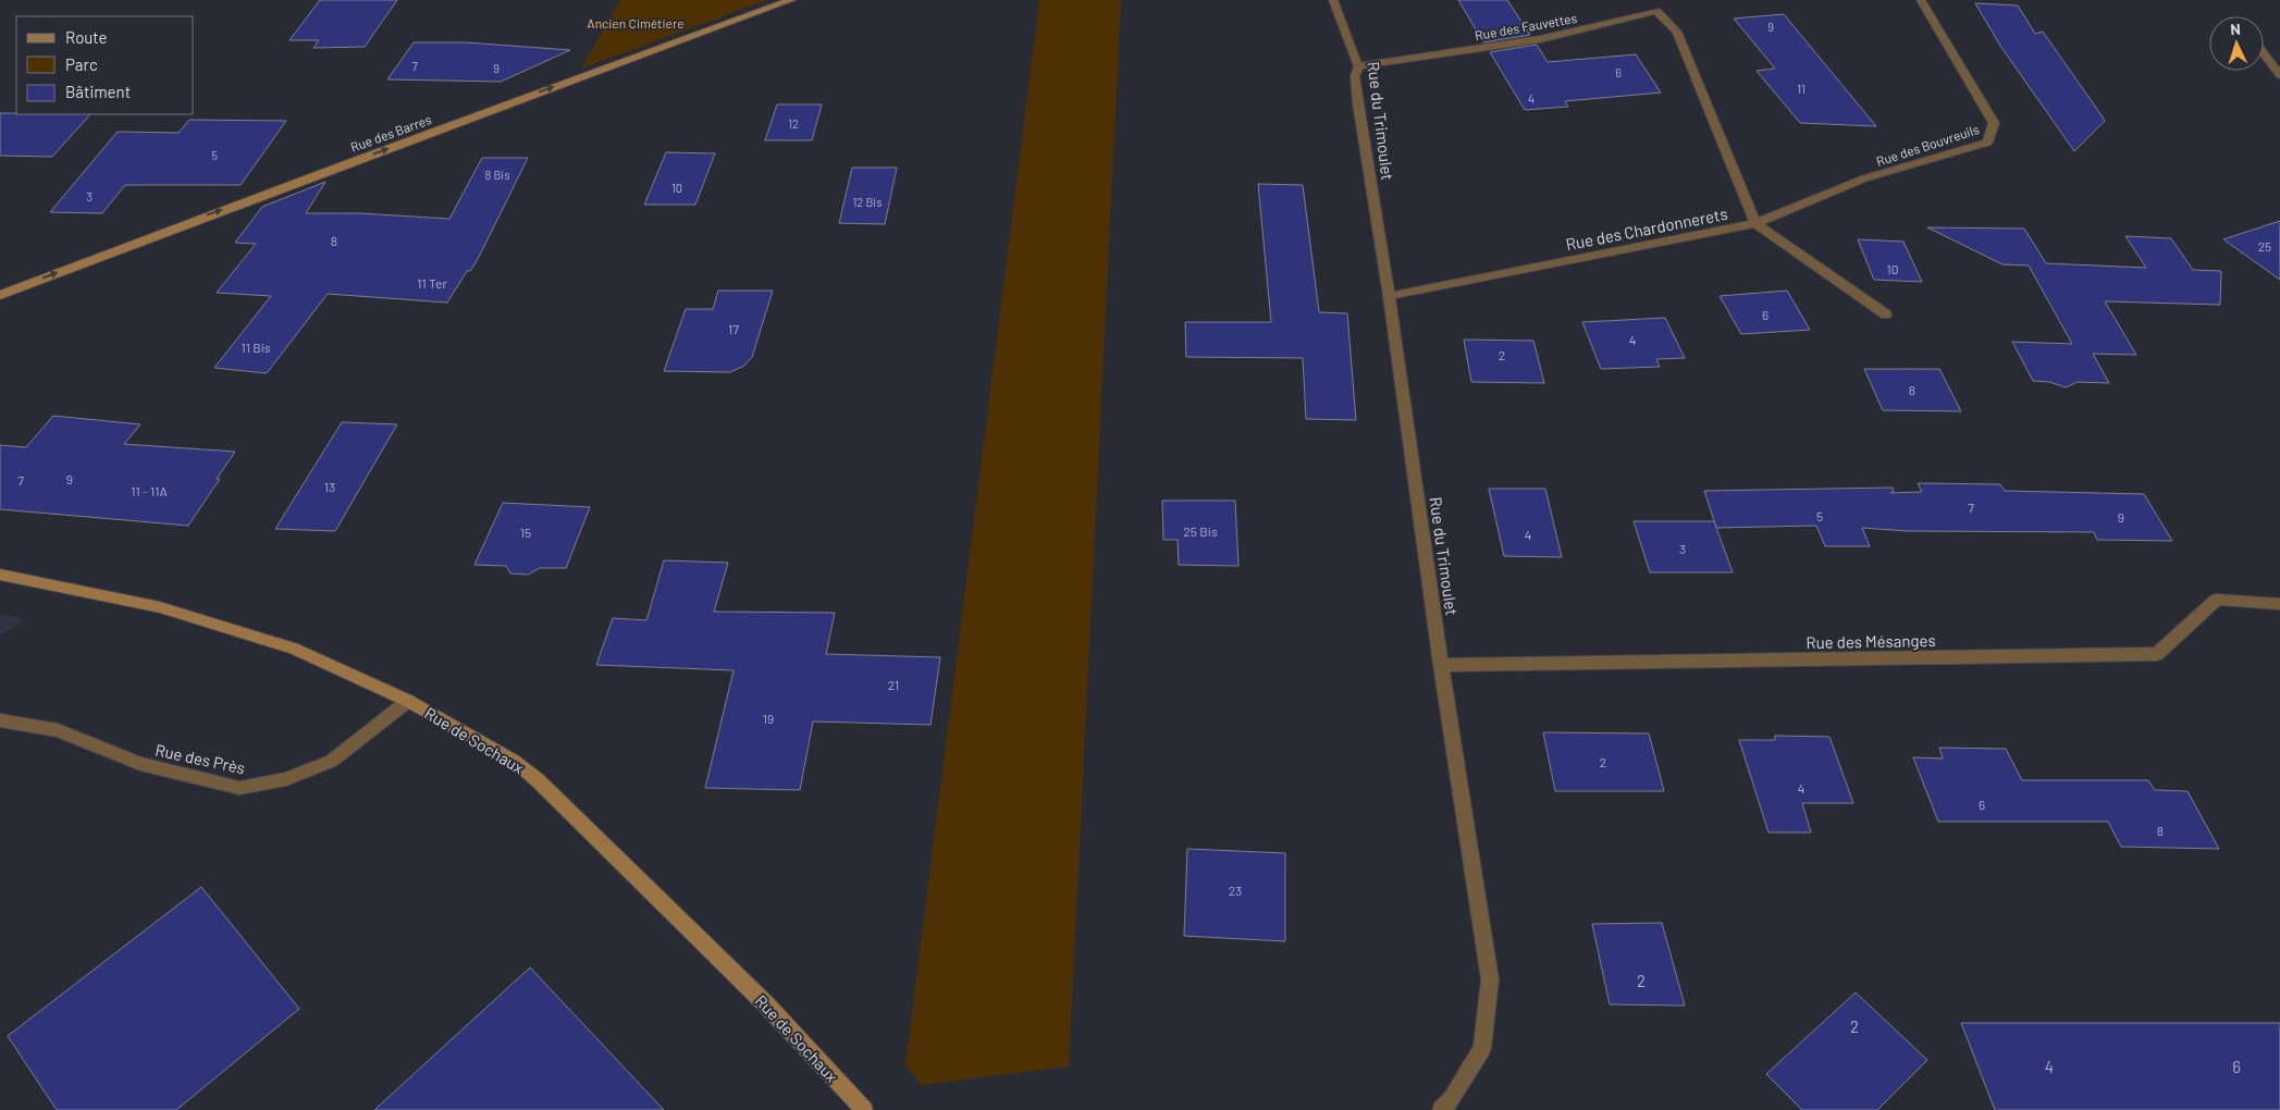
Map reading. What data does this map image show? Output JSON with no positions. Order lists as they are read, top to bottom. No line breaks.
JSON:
{"streets":{"street":["Rue des Fauvettes","Rue du Trimoulet","Rue des Barres","Rue des Bouvreuils","Rue des Chardonnerets","Rue des Mésanges","Rue de Sochaux","Rue des Près"]},"crossings":[["Rue des Fauvettes","Rue du Trimoulet"],["Rue du Trimoulet","Rue des Chardonnerets"],["Rue du Trimoulet","Rue des Mésanges"],["Rue des Bouvreuils","Rue des Chardonnerets"],["Rue de Sochaux","Rue des Près"]],"one_way":["Rue des Barres"],"parks":["Ancien Cimétiere"],"house_numbers":["9","7","9","6","11","4","12","5","8 Bis","10","3","12 Bis","8","25","10","11 Ter","6","17","4","11 Bis","2","8","9","7","13","11 - 11A","7","5","9","25 Bis","15","4","3","21","19","2","4","6","8","23","2","2","4","6"],"legend":["Route","Parc","Bâtiment"],"north":"top"}
